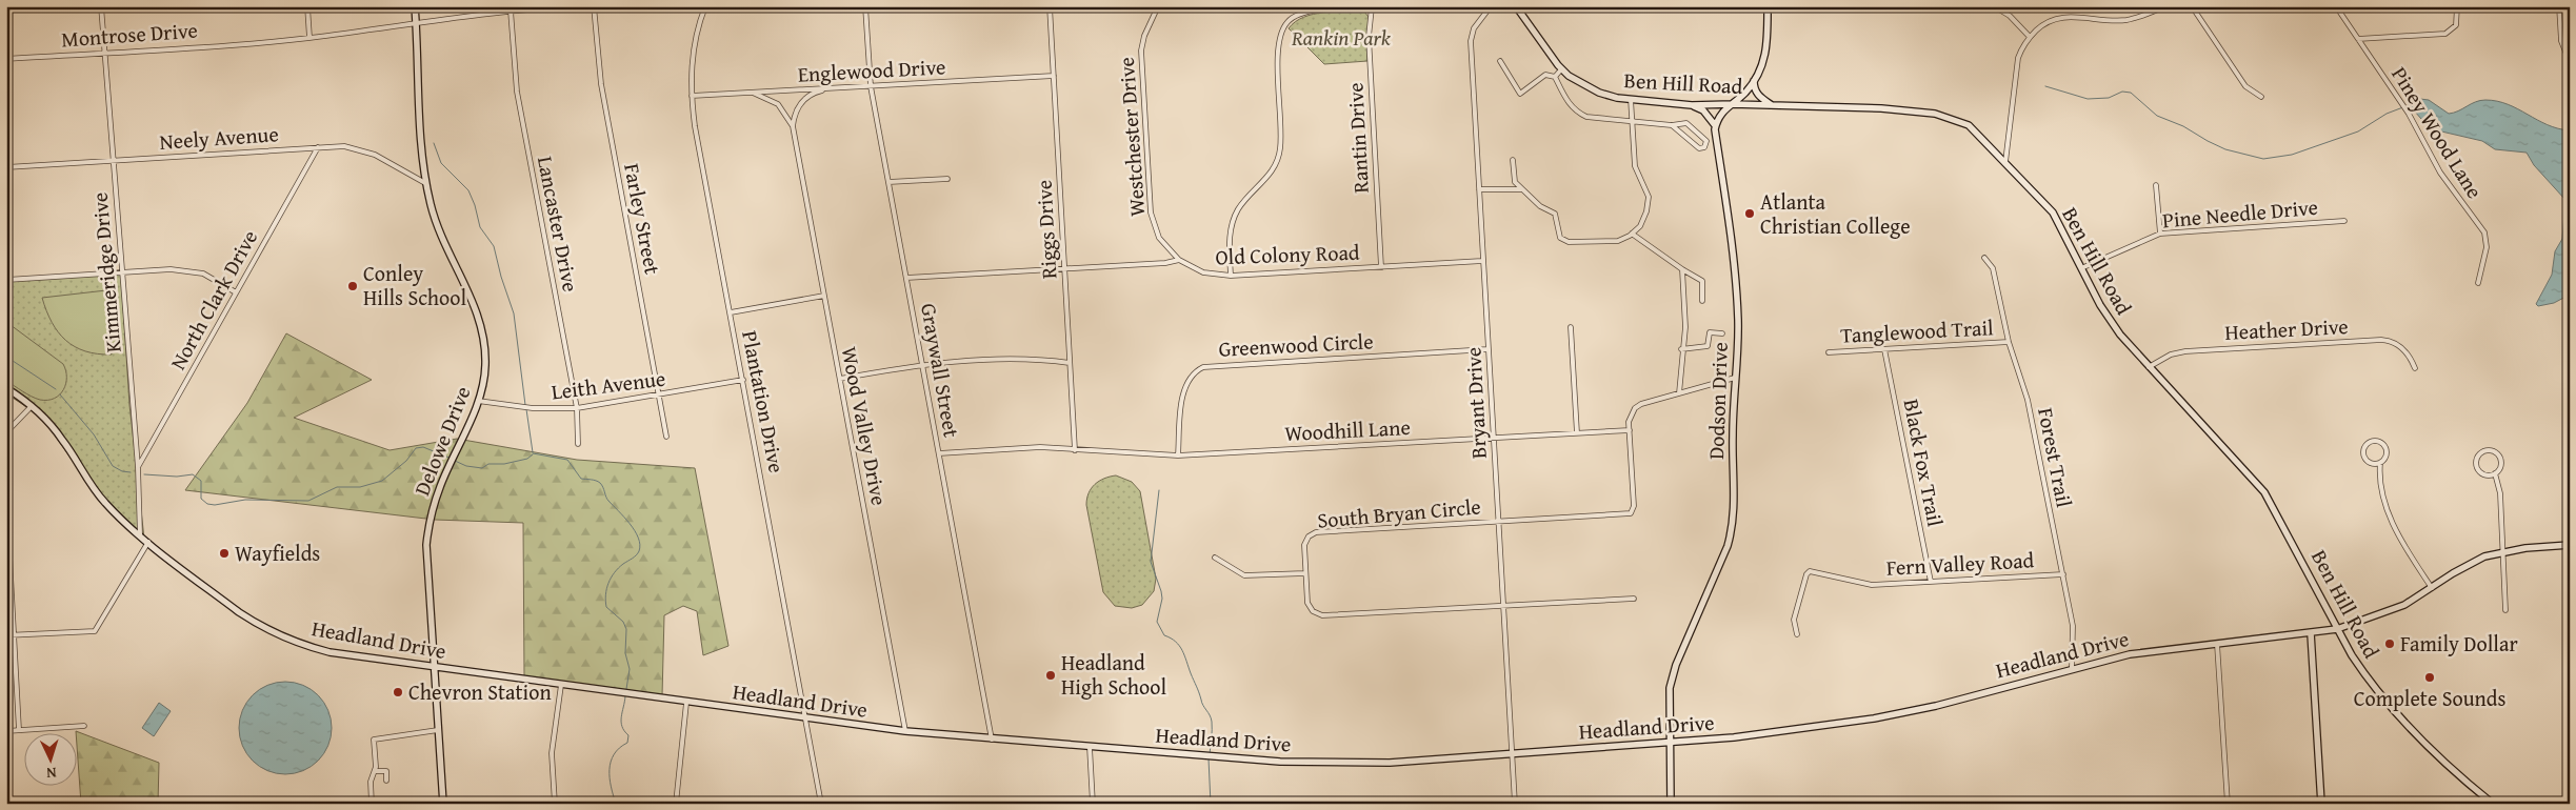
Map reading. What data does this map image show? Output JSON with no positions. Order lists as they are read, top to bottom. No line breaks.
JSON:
{"streets":{"street":["Montrose Drive","Englewood Drive","Ben Hill Road","Piney Wood Lane","Westchester Drive","Neely Avenue","Rantin Drive","Pine Needle Drive","Farley Street","Lancaster Drive","Riggs Drive","Old Colony Road","Kimmeridge Drive","North Clark Drive","Heather Drive","Tanglewood Trail","Greenwood Circle","Graywall Street","Leith Avenue","Dodson Drive","Plantation Drive","Bryant Drive","Wood Valley Drive","Woodhill Lane","Delowe Drive","Forest Trail","Black Fox Trail","South Bryan Circle","Fern Valley Road","Headland Drive"]},"crossings":[["Montrose Drive","Lancaster Drive"],["Montrose Drive","Kimmeridge Drive"],["Montrose Drive","Delowe Drive"],["Englewood Drive","Riggs Drive"],["Englewood Drive","Graywall Street"],["Englewood Drive","Plantation Drive"],["Englewood Drive","Wood Valley Drive"],["Ben Hill Road","Pine Needle Drive"],["Ben Hill Road","Heather Drive"],["Ben Hill Road","Headland Drive"],["Westchester Drive","Old Colony Road"],["Neely Avenue","Kimmeridge Drive"],["Neely Avenue","North Clark Drive"],["Neely Avenue","Delowe Drive"],["Rantin Drive","Old Colony Road"],["Farley Street","Leith Avenue"],["Lancaster Drive","Leith Avenue"],["Riggs Drive","Woodhill Lane"],["Old Colony Road","Bryant Drive"],["Kimmeridge Drive","North Clark Drive"],["Kimmeridge Drive","Headland Drive"],["Tanglewood Trail","Forest Trail"],["Tanglewood Trail","Black Fox Trail"],["Greenwood Circle","Bryant Drive"],["Greenwood Circle","Woodhill Lane"],["Graywall Street","Woodhill Lane"],["Graywall Street","Headland Drive"],["Leith Avenue","Plantation Drive"],["Leith Avenue","Delowe Drive"],["Dodson Drive","Headland Drive"],["Plantation Drive","Headland Drive"],["Bryant Drive","Woodhill Lane"],["Bryant Drive","South Bryan Circle"],["Bryant Drive","Headland Drive"],["Wood Valley Drive","Headland Drive"],["Woodhill Lane","South Bryan Circle"],["Delowe Drive","Headland Drive"],["Forest Trail","Fern Valley Road"],["Forest Trail","Headland Drive"],["Black Fox Trail","Fern Valley Road"]],"parks":["Rankin Park"],"places":["Atlanta Christian College","Conley Hills School","Wayfields","Family Dollar","Headland High School","Complete Sounds","Chevron Station"],"north":"bottom"}
